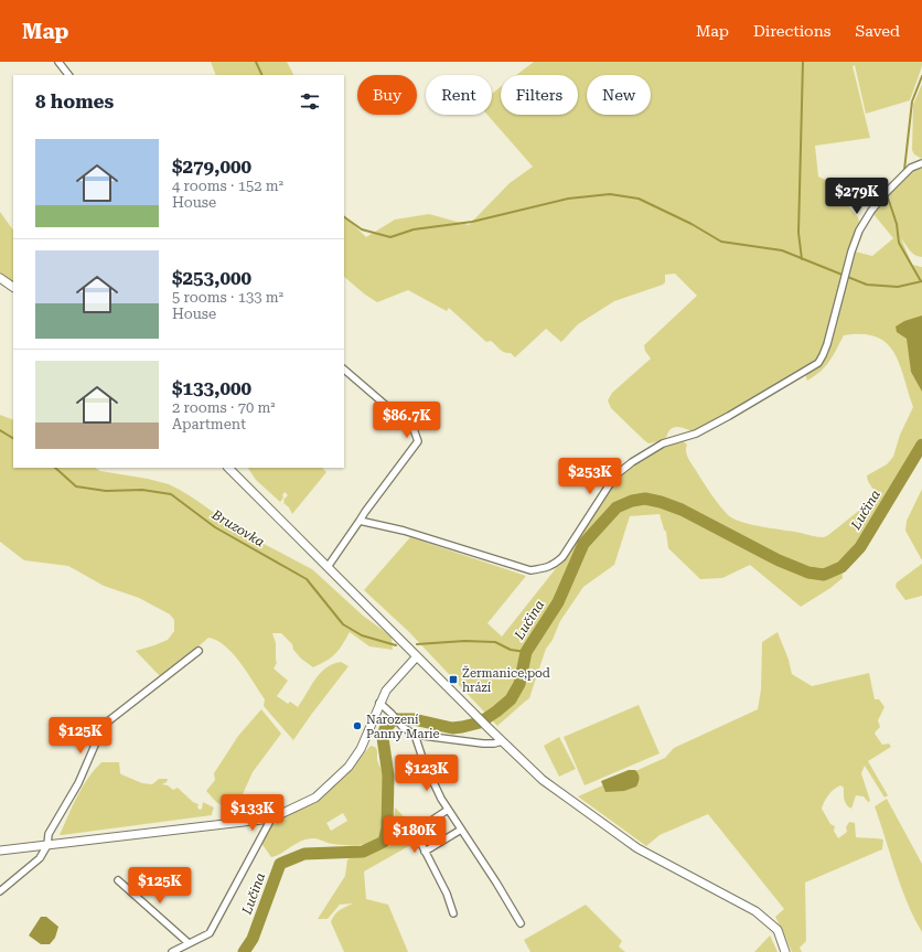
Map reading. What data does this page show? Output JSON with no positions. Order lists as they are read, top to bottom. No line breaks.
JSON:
{"water":["Lučina","Bruzovka"],"places":{"transit":["Žermanice,pod hrází"],"other":["Narození Panny Marie"]},"page":{"header":"Map","nav":["Map","Directions","Saved"],"chip":["Buy","Rent","Filters","New"],"heading":"8 homes","list":[{"name":"$279,000","note":"4 rooms · 152 m² · House"},{"name":"$253,000","note":"5 rooms · 133 m² · House"},{"name":"$133,000","note":"2 rooms · 70 m² · Apartment"}],"price":["$279K","$86.7K","$253K","$125K","$123K","$133K","$180K","$125K"]}}
